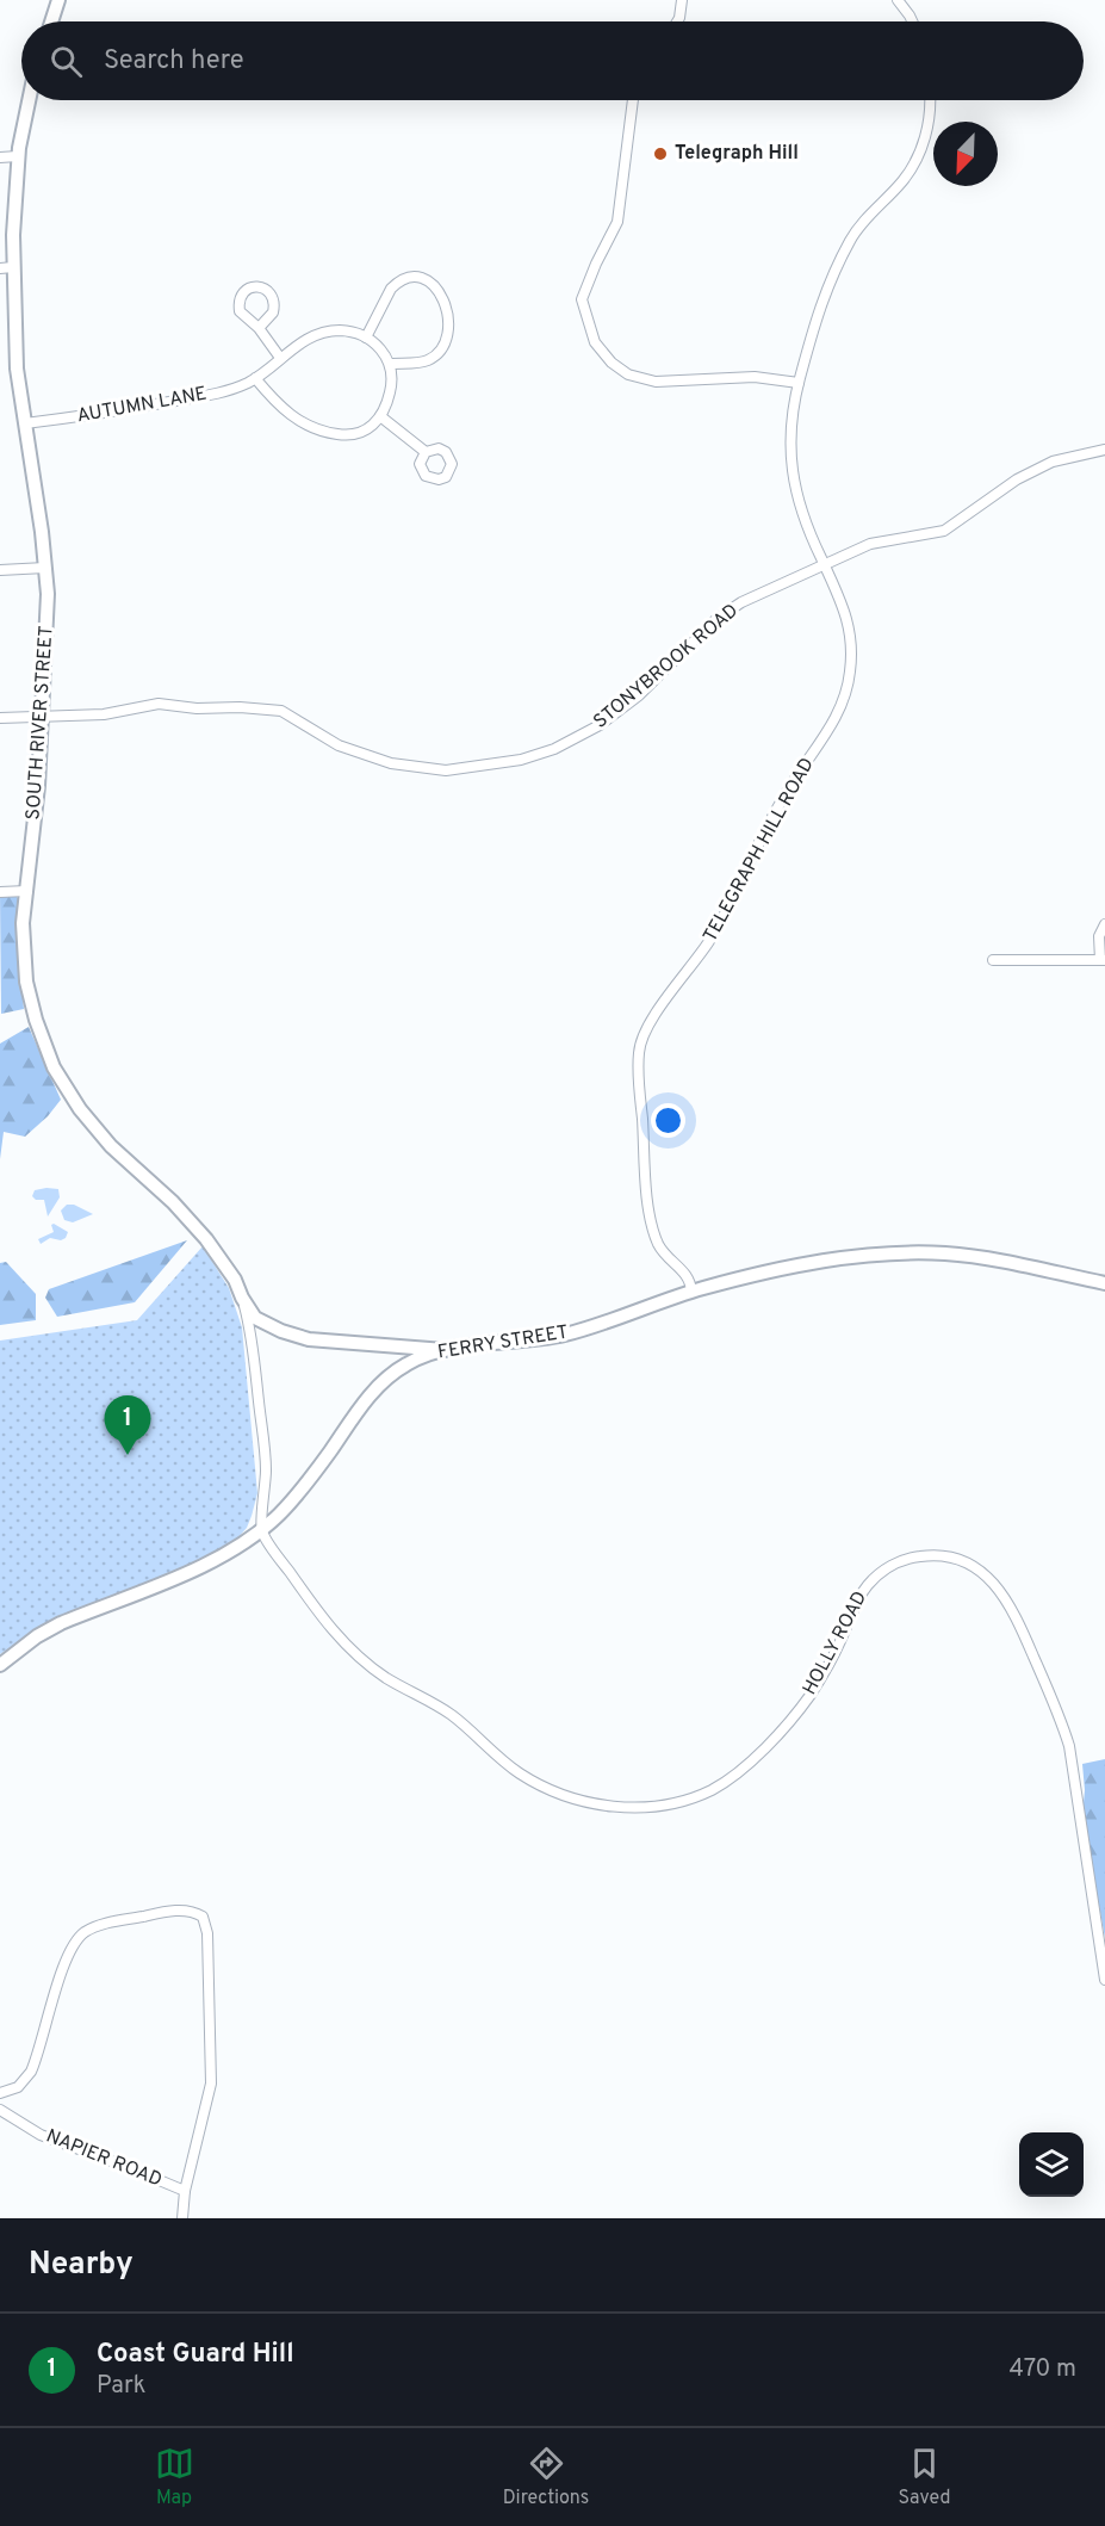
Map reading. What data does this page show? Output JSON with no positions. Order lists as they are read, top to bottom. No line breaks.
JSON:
{"streets":{"street":["AUTUMN LANE","STONYBROOK ROAD","SOUTH RIVER STREET","TELEGRAPH HILL ROAD","FERRY STREET","HOLLY ROAD","NAPIER ROAD"]},"crossings":[["AUTUMN LANE","SOUTH RIVER STREET"],["STONYBROOK ROAD","SOUTH RIVER STREET"],["STONYBROOK ROAD","TELEGRAPH HILL ROAD"],["SOUTH RIVER STREET","FERRY STREET"],["SOUTH RIVER STREET","HOLLY ROAD"],["TELEGRAPH HILL ROAD","FERRY STREET"],["FERRY STREET","HOLLY ROAD"]],"places":["Telegraph Hill"],"north":"bottom left","page":{"search":"Search here","pins":"1","heading":"Nearby","list":[{"mark":"1","name":"Coast Guard Hill","note":"Park","value":"470 m"}],"nav":["Map","Directions","Saved"]}}
